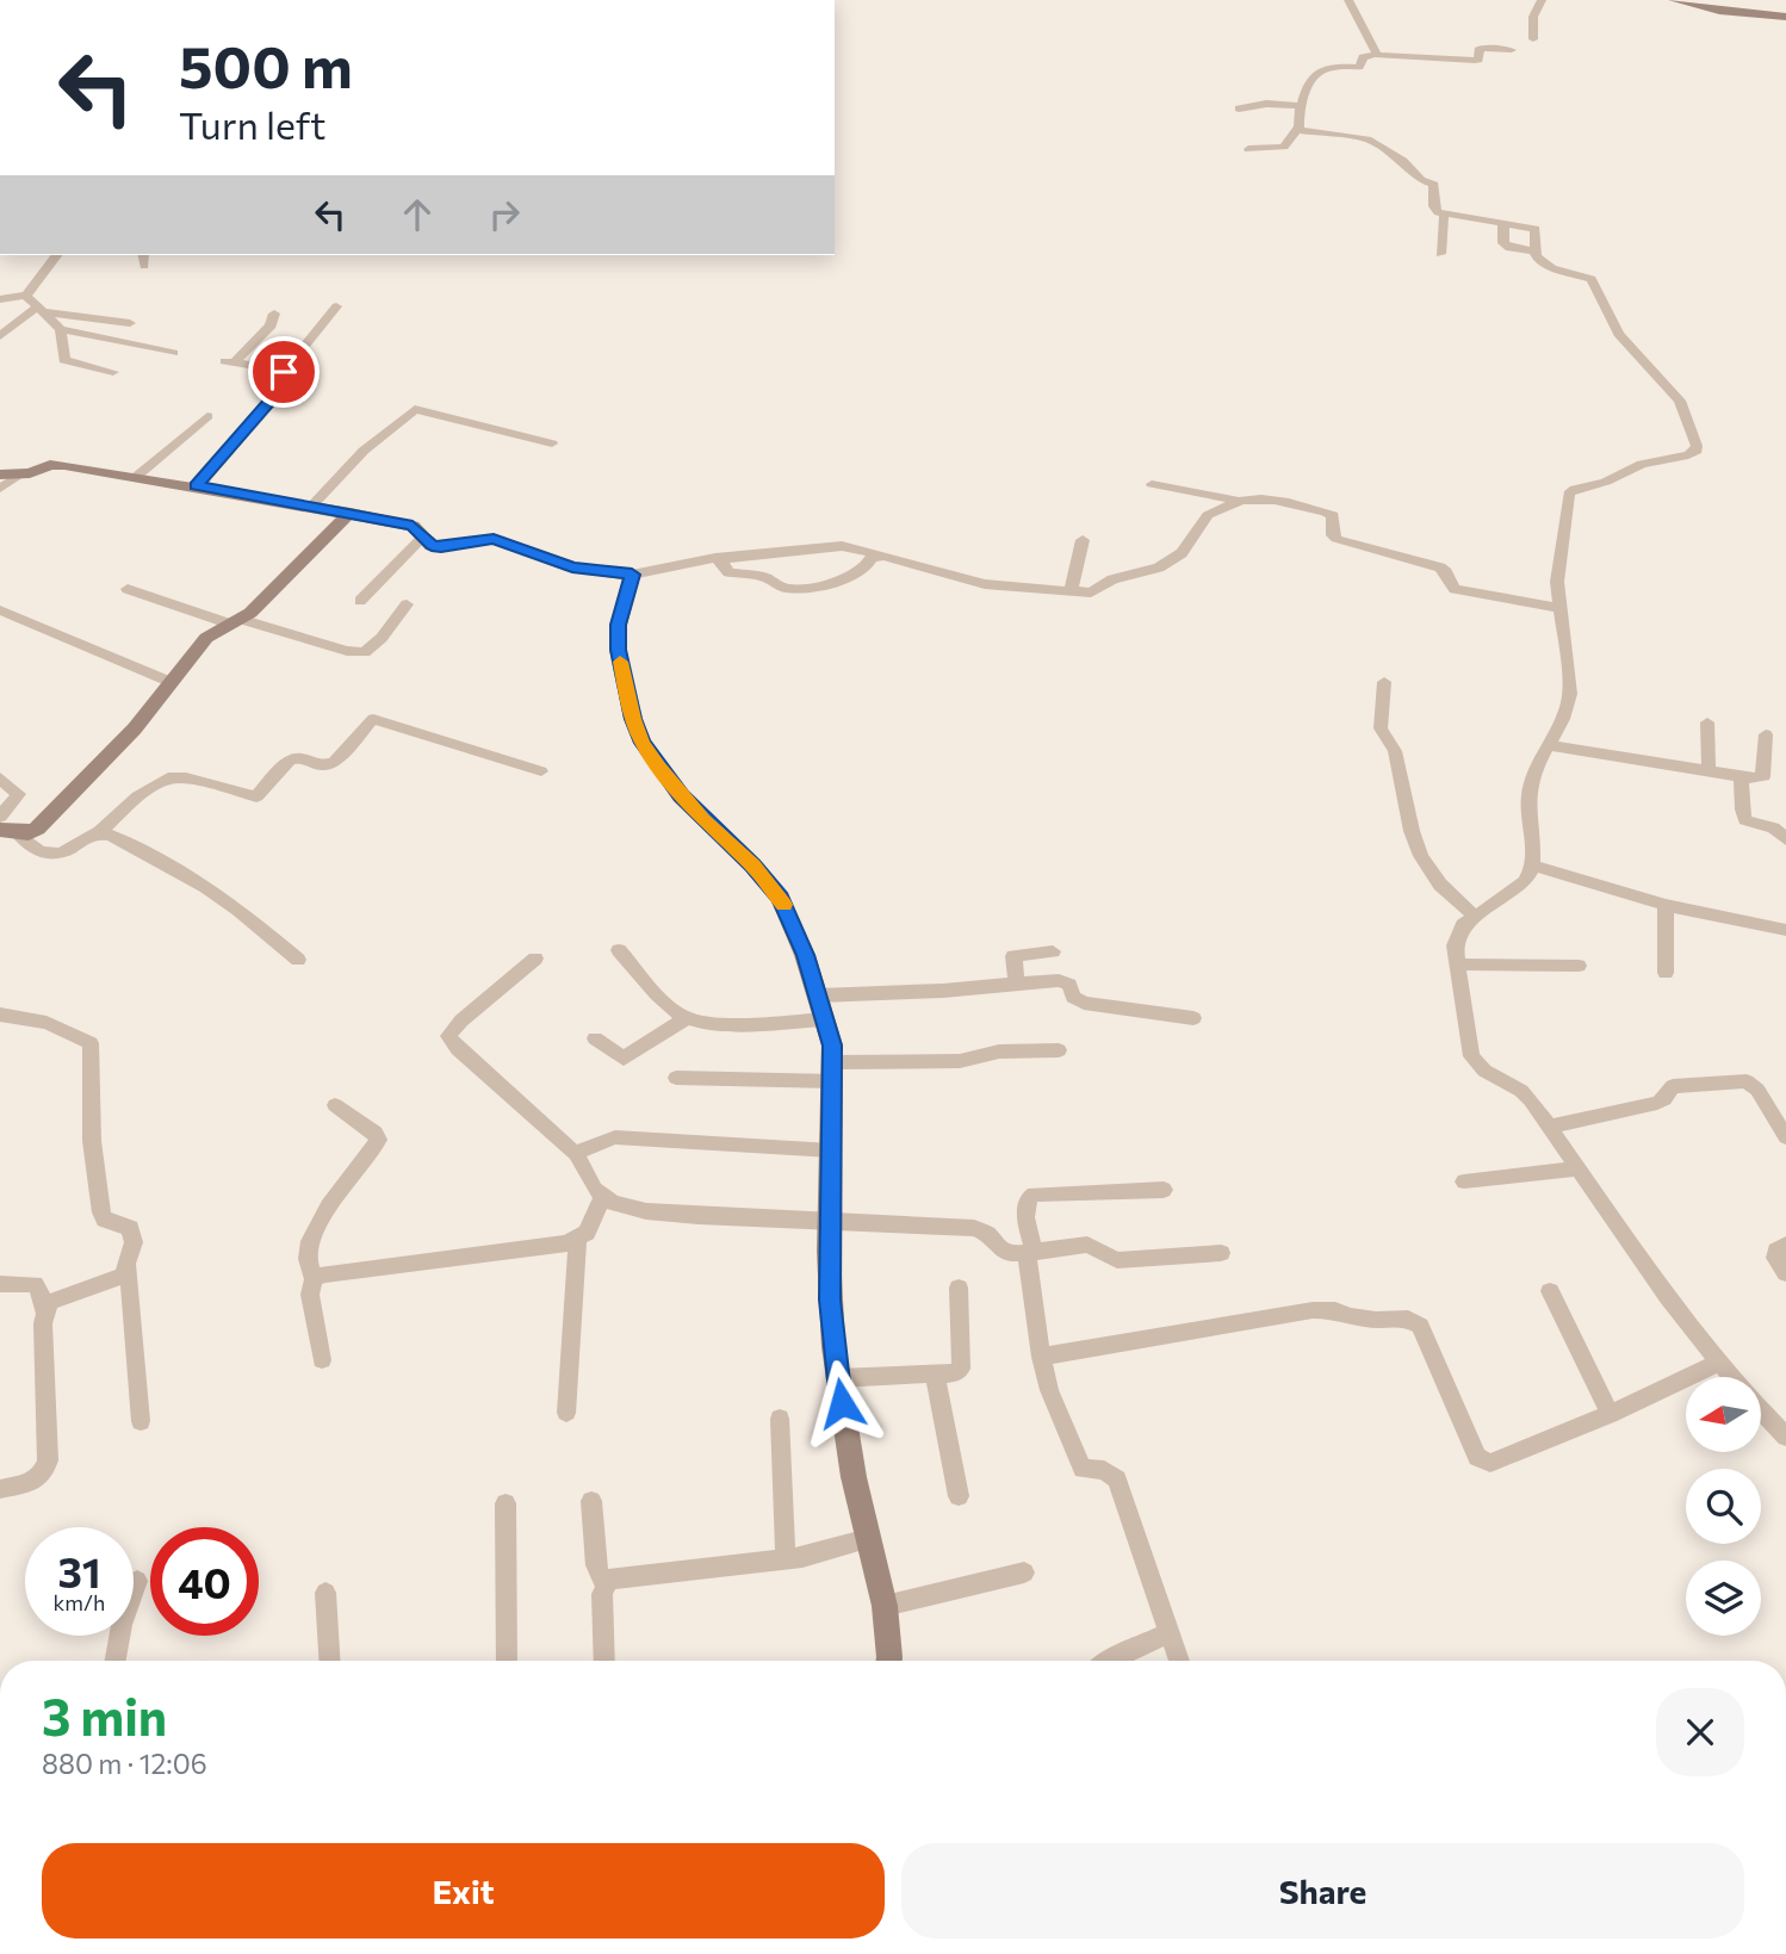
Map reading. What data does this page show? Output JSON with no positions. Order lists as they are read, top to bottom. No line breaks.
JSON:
{"north":"left","page":{"turn":["500 m","Turn left"],"speed":"31 km/h","limit":"40","heading":["3 min","880 m · 12:06"],"buttons":["Exit","Share"]}}
